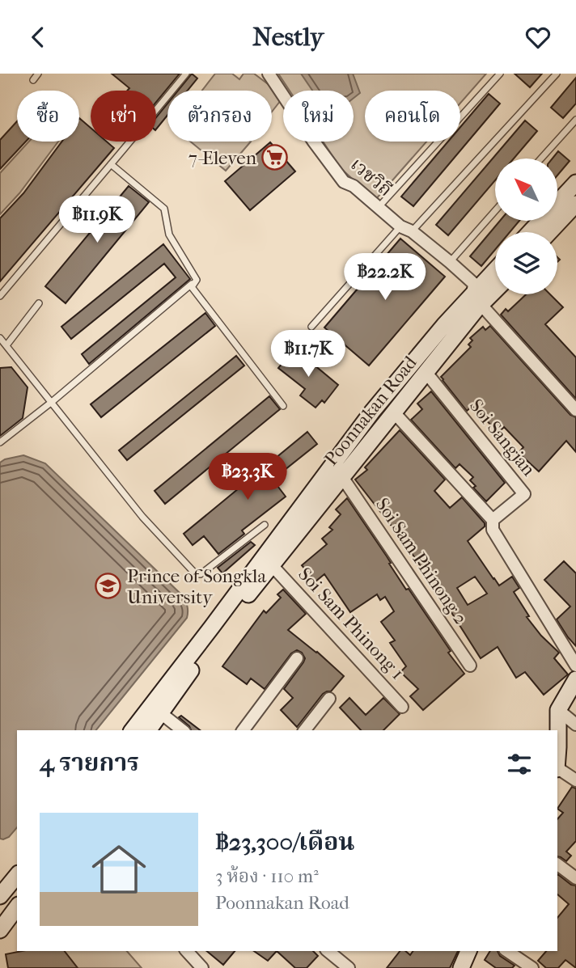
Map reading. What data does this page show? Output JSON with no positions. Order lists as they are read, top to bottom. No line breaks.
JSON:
{"streets":{"street":["เวชวิถี","Poonnakan Road","Soi Sangjan","Soi Sam Phinong 2","Soi Sam Phinong 1"]},"crossings":[["เวชวิถี","Poonnakan Road"],["Poonnakan Road","Soi Sangjan"],["Poonnakan Road","Soi Sam Phinong 2"],["Poonnakan Road","Soi Sam Phinong 1"]],"places":{"supermarket":["7-Eleven"],"school or university":["Prince of Songkla University"]},"north":"top left","page":{"header":"Nestly","chip":["ซื้อ","เช่า","ตัวกรอง","ใหม่","คอนโด"],"price":["฿11.9K","฿22.2K","฿11.7K","฿23.3K"],"heading":"4 รายการ","list":[{"name":"฿23,300/เดือน","note":"3 ห้อง · 110 m² · Poonnakan Road"}]}}
